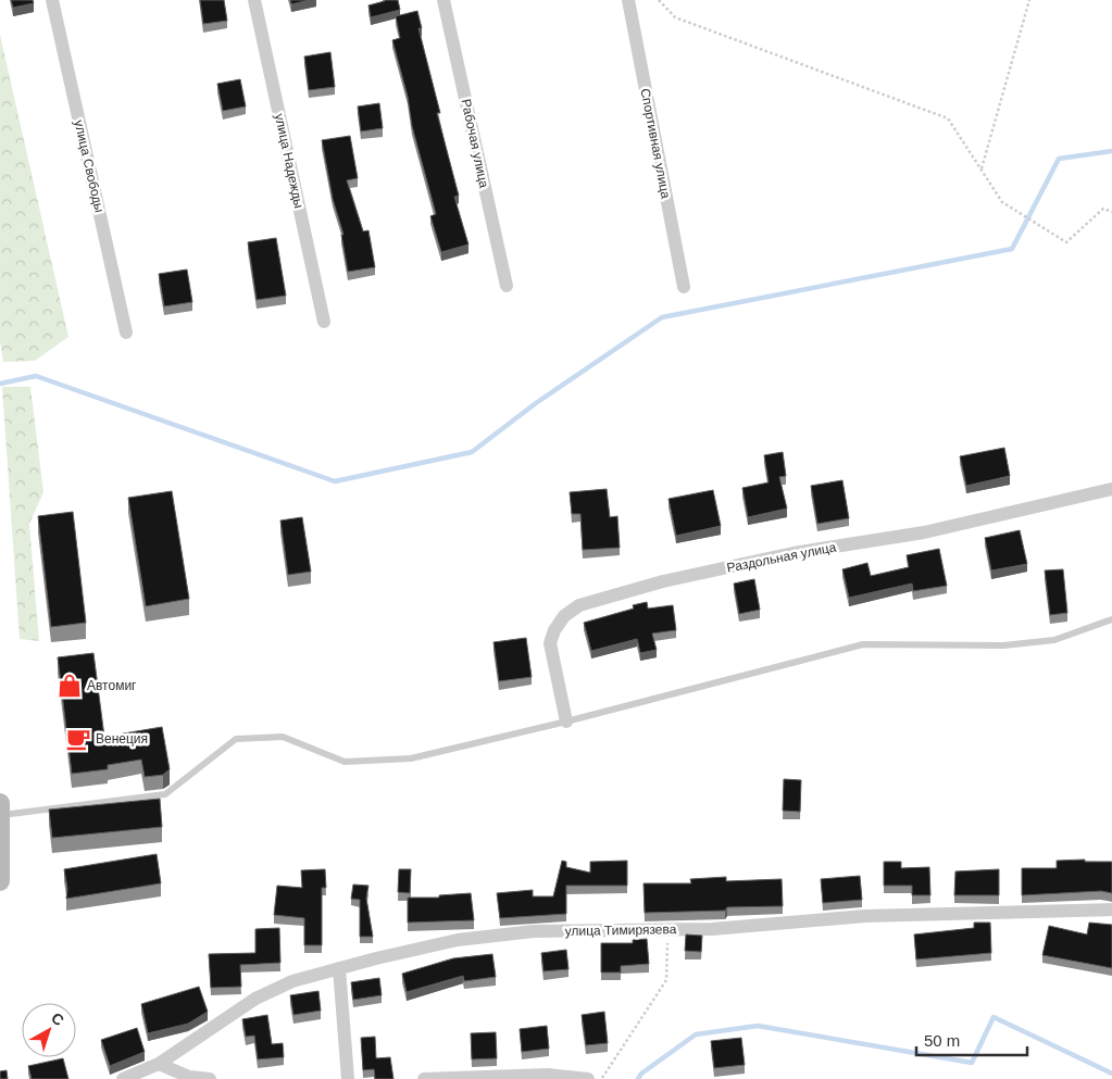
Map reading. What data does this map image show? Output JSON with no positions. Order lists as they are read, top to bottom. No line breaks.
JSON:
{"streets":{"street":["Рабочая улица","Спортивная улица","улица Надежды","улица Свободы","Раздольная улица","улица Тимирязева"]},"places":{"shop":["Автомиг"],"cafe":["Венеция"]},"scale_bar":"50 m","north":"top right"}
